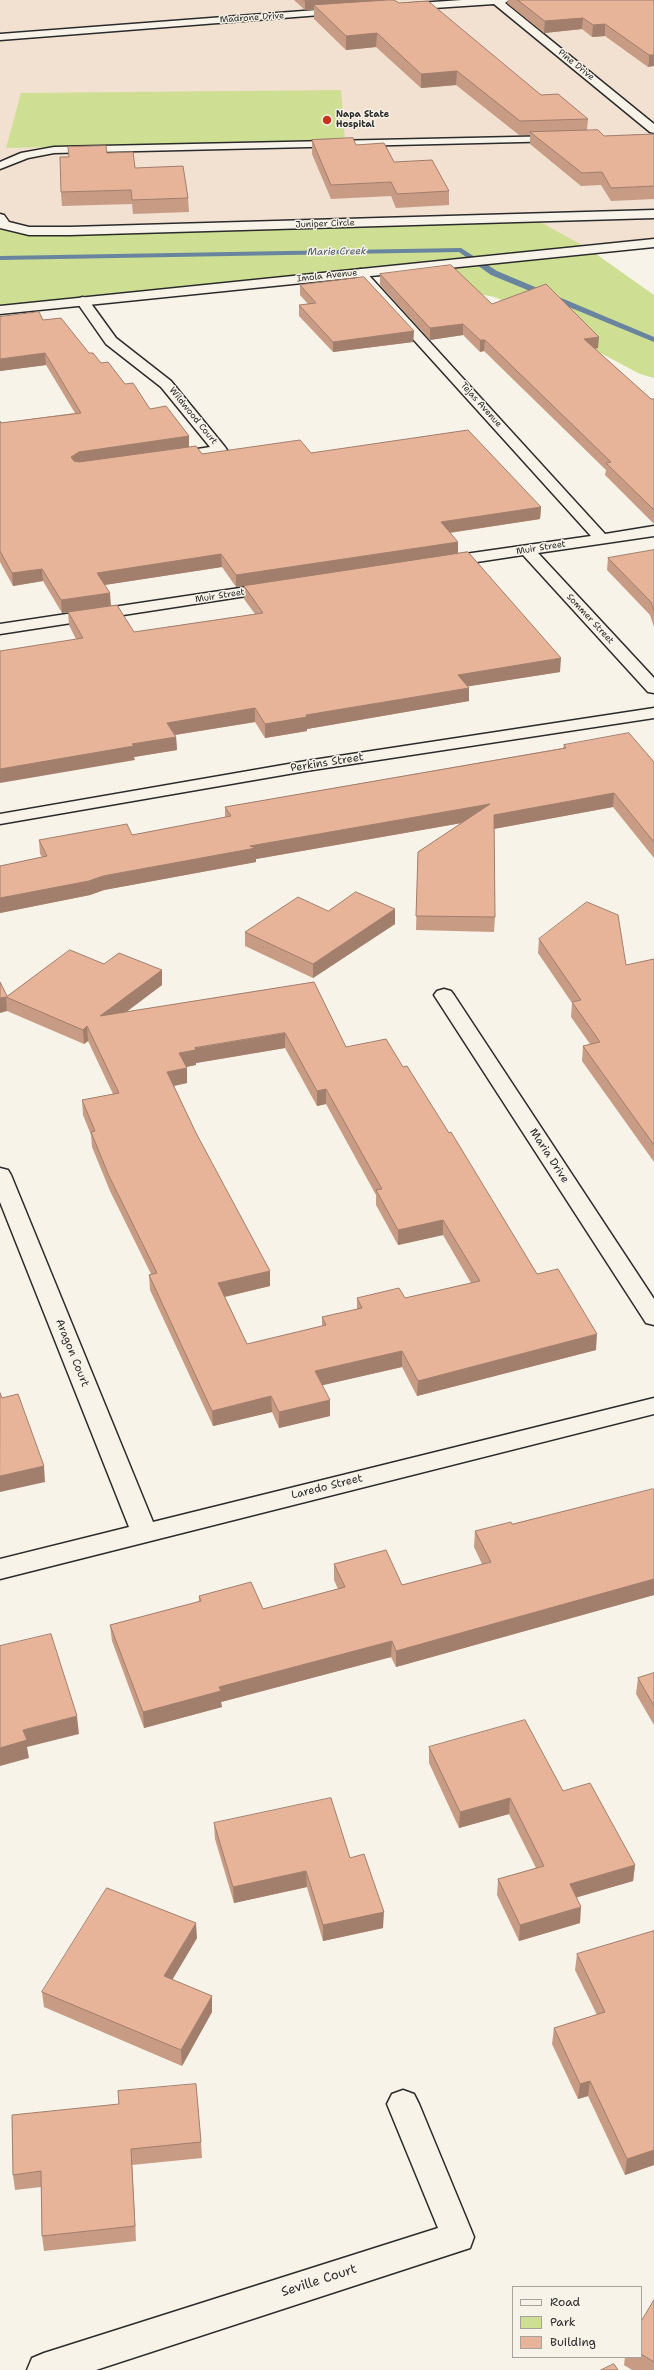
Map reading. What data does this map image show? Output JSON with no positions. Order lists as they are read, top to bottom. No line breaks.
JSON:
{"streets":{"street":["Madrone Drive","Pine Drive","Juniper Circle","Imola Avenue","Tejas Avenue","Wildwood Court","Muir Street","Sommer Street","Perkins Street","Maria Drive","Aragon Court","Laredo Street","Seville Court"]},"crossings":[["Imola Avenue","Tejas Avenue"],["Imola Avenue","Wildwood Court"],["Tejas Avenue","Muir Street"],["Muir Street","Sommer Street"],["Aragon Court","Laredo Street"]],"water":["Marie Creek"],"places":["Napa State Hospital"],"legend":["Road","Park","Building"]}
